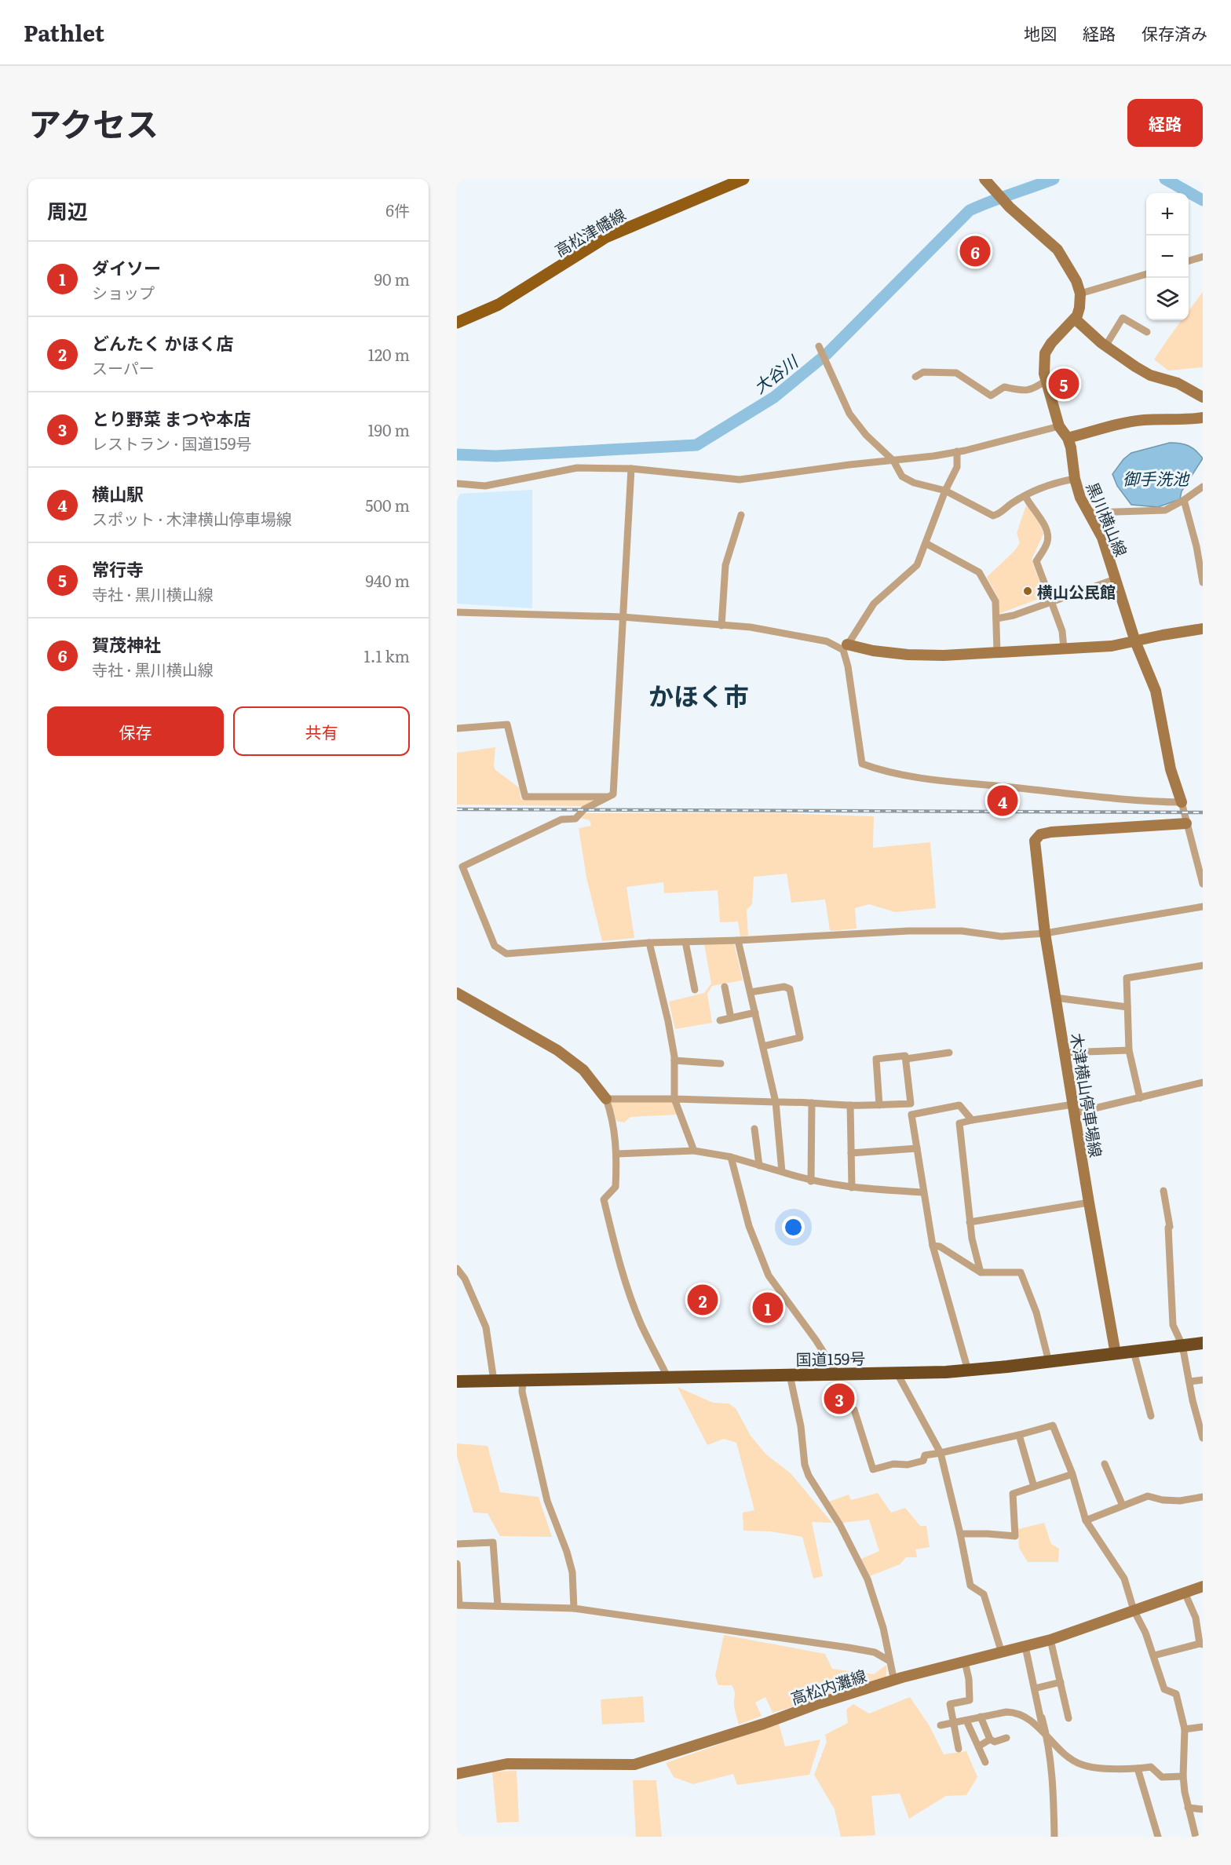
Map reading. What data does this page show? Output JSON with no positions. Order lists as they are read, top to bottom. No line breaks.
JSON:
{"streets":{"highway":["国道159号"],"main road":["高松津幡線","黒川横山線","木津横山停車場線","高松内灘線"]},"crossings":[["木津横山停車場線","国道159号"]],"districts":["かほく市"],"water":["大谷川","御手洗池"],"places":["横山公民館"],"page":{"header":"Pathlet","nav":["地図","経路","保存済み"],"title":"アクセス","buttons":["経路",["保存","共有"]],"heading":["周辺","6件"],"map_buttons":["+","−"],"pins":["6","5","4","2","1","3"],"list":[{"mark":"1","name":"ダイソー","note":"ショップ","value":"90 m"},{"mark":"2","name":"どんたく かほく店","note":"スーパー","value":"120 m"},{"mark":"3","name":"とり野菜 まつや本店","note":"レストラン · 国道159号","value":"190 m"},{"mark":"4","name":"横山駅","note":"スポット · 木津横山停車場線","value":"500 m"},{"mark":"5","name":"常行寺","note":"寺社 · 黒川横山線","value":"940 m"},{"mark":"6","name":"賀茂神社","note":"寺社 · 黒川横山線","value":"1.1 km"}]}}
